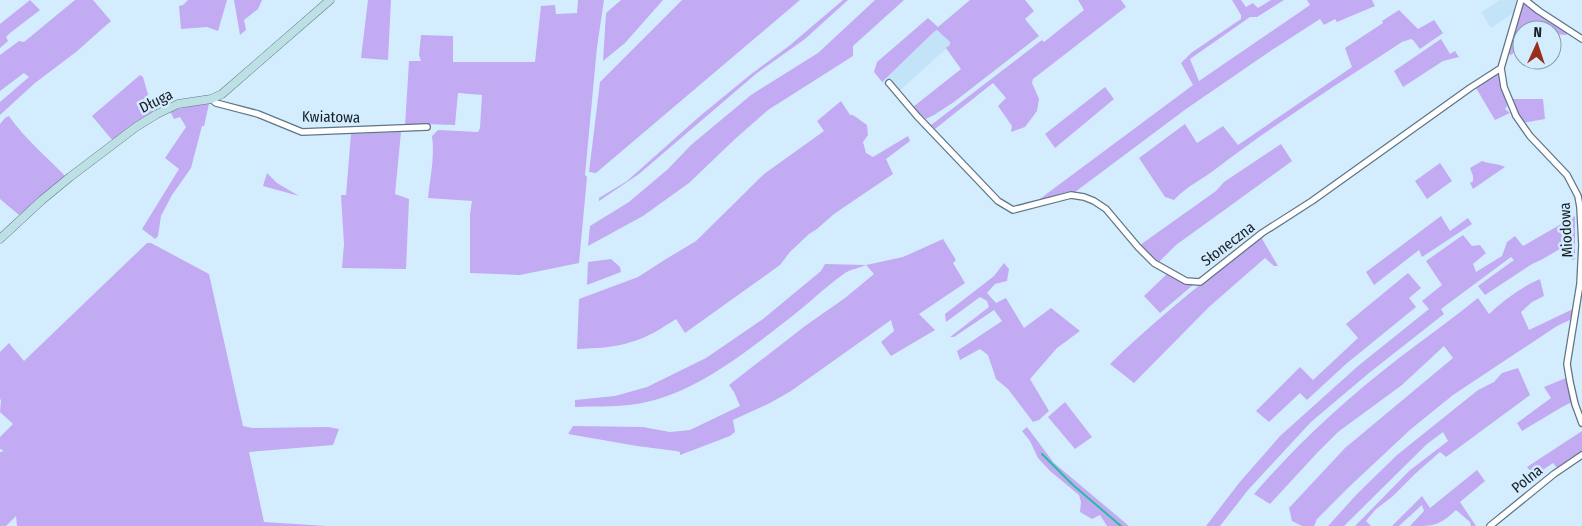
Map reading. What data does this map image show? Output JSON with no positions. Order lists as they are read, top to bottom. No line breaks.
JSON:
{"streets":{"street":["Długa","Kwiatowa","Miodowa","Słoneczna","Polna"]},"crossings":[["Długa","Kwiatowa"],["Miodowa","Słoneczna"]],"north":"top"}
